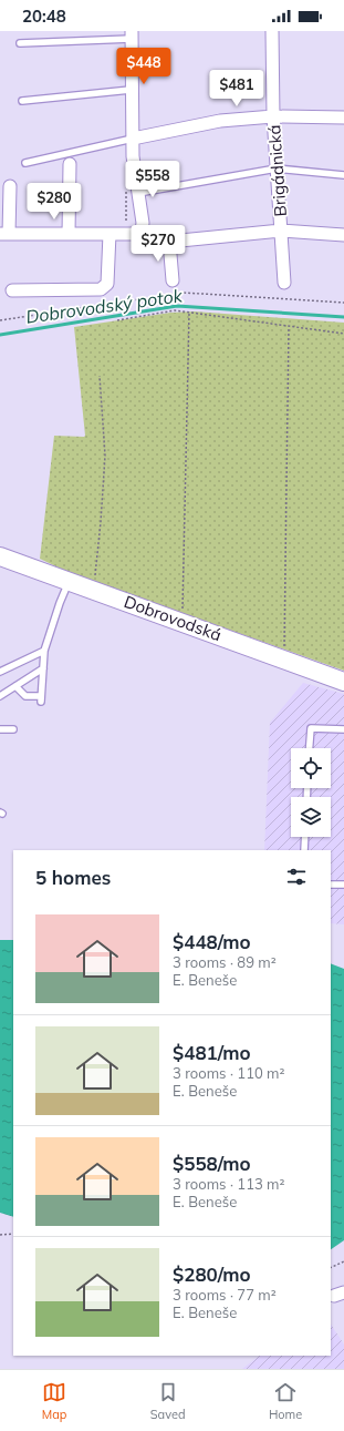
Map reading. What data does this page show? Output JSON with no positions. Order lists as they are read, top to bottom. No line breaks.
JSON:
{"streets":{"street":["Brigádnická","Dobrovodská"]},"water":["Dobrovodský potok"],"page":{"status":"20:48","price":["$448","$481","$558","$280","$270"],"heading":"5 homes","list":[{"name":"$448/mo","note":"3 rooms · 89 m² · E. Beneše"},{"name":"$481/mo","note":"3 rooms · 110 m² · E. Beneše"},{"name":"$558/mo","note":"3 rooms · 113 m² · E. Beneše"},{"name":"$280/mo","note":"3 rooms · 77 m² · E. Beneše"}],"tabs":["Map","Saved","Home"]}}
